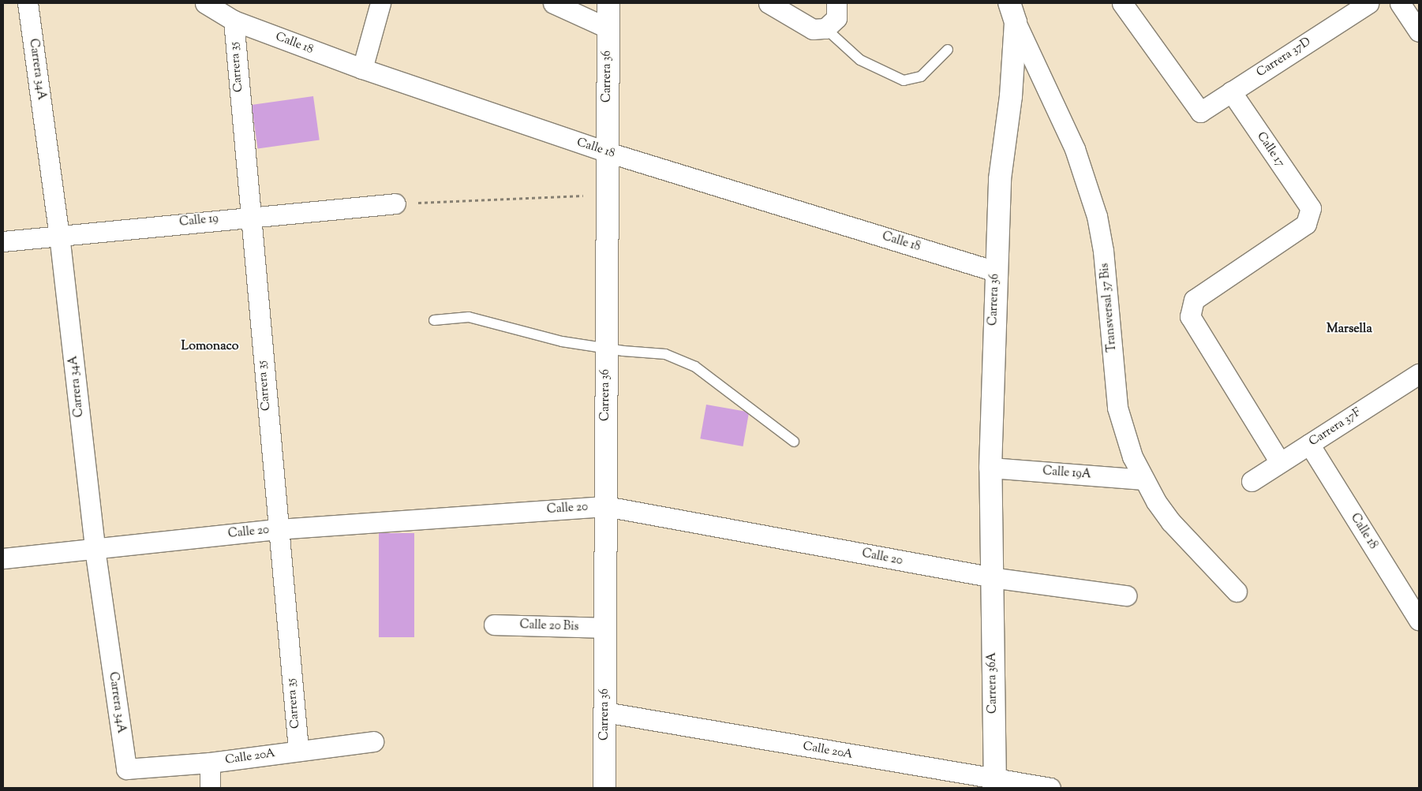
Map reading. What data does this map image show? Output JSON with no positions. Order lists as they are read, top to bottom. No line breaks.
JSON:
{"streets":{"street":["Calle 18","Carrera 37D","Carrera 35","Carrera 34A","Carrera 36","Calle 17","Calle 19","Transversal 37 Bis","Carrera 37F","Calle 19A","Calle 20","Calle 20 Bis","Carrera 36A","Calle 20A"]},"crossings":[["Calle 18","Carrera 35"],["Calle 18","Carrera 36"],["Calle 18","Carrera 37F"],["Carrera 37D","Calle 17"],["Carrera 35","Calle 19"],["Carrera 35","Calle 20"],["Carrera 35","Calle 20A"],["Carrera 34A","Calle 19"],["Carrera 34A","Calle 20"],["Carrera 34A","Calle 20A"],["Carrera 36","Transversal 37 Bis"],["Carrera 36","Calle 19A"],["Carrera 36","Calle 20"],["Carrera 36","Calle 20 Bis"],["Carrera 36","Carrera 36A"],["Carrera 36","Calle 20A"],["Calle 17","Carrera 37F"],["Transversal 37 Bis","Calle 19A"],["Calle 20","Carrera 36A"],["Carrera 36A","Calle 20A"]],"districts":["Marsella","Lomonaco"]}
